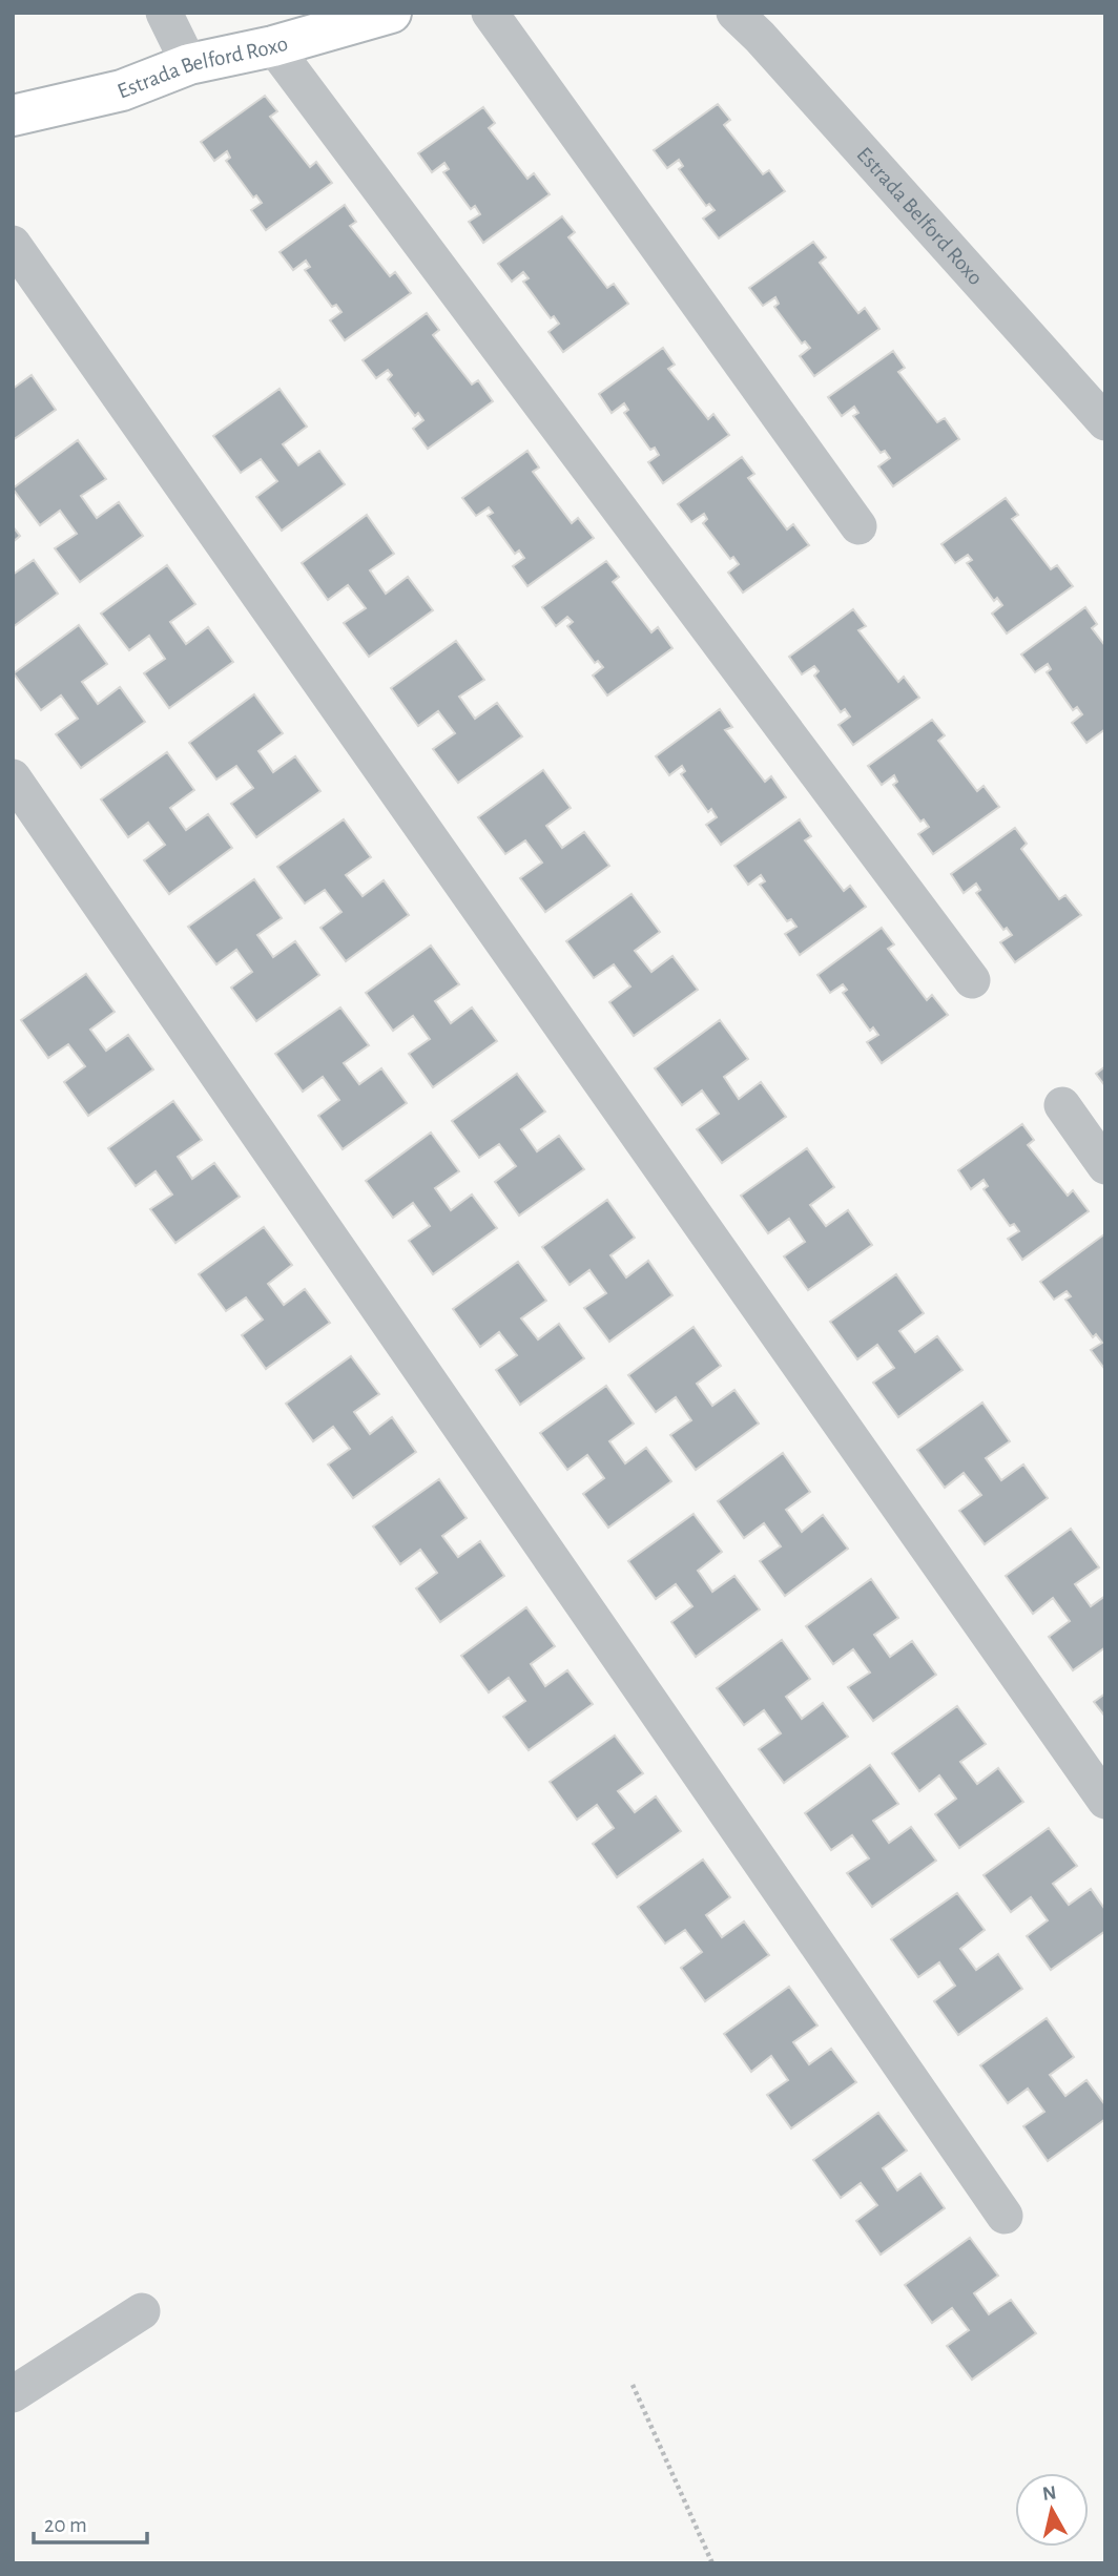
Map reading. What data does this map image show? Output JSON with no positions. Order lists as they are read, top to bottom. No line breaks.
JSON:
{"streets":{"street":["Estrada Belford Roxo"]},"scale_bar":"20 m","north":"top"}
